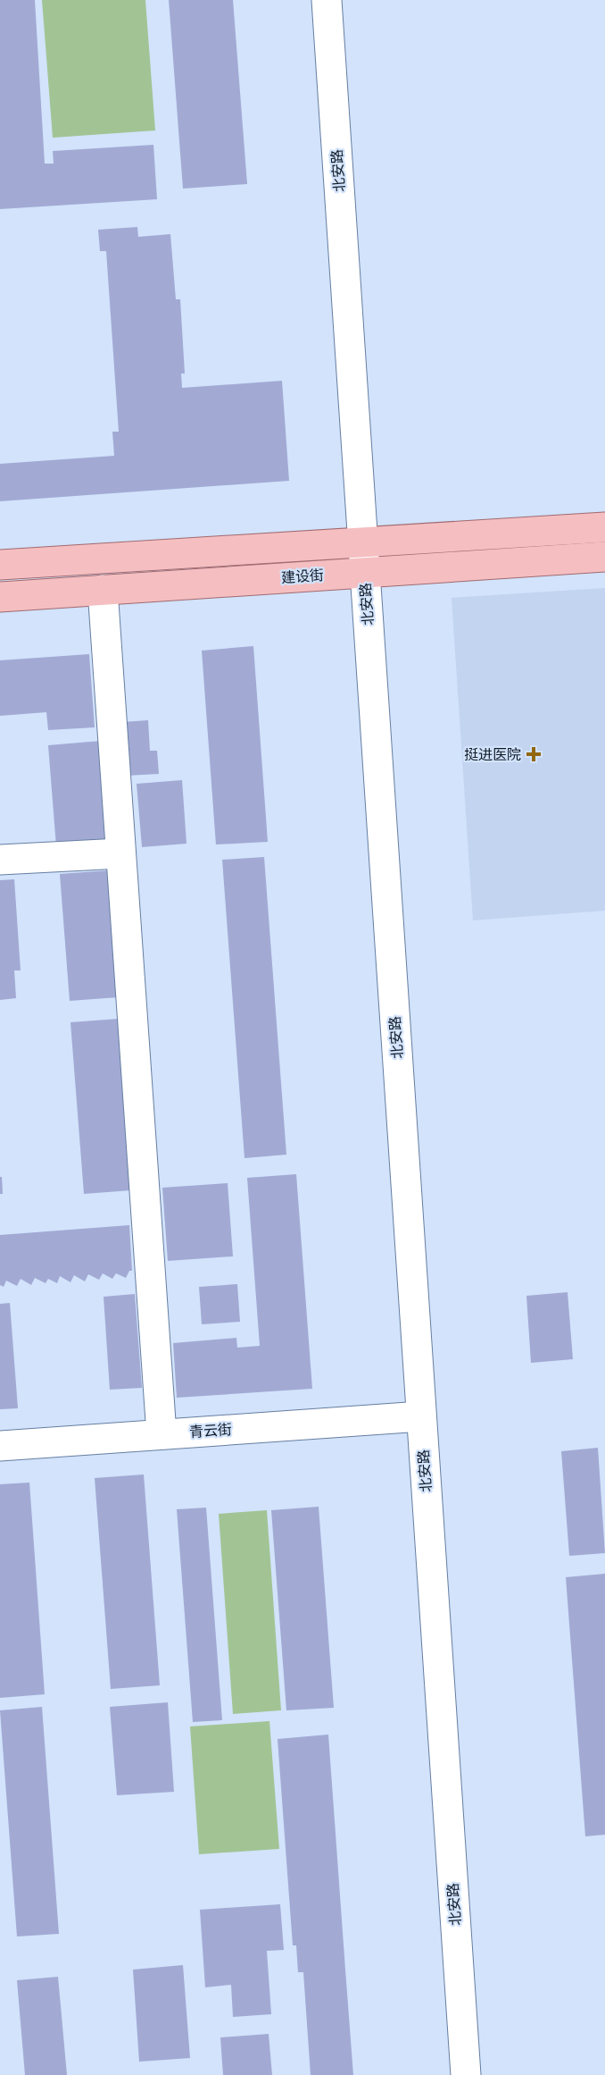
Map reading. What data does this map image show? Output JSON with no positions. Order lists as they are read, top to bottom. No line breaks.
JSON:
{"streets":{"main road":["建设街"],"street":["北安路","青云街"]},"crossings":[["北安路","建设街"],["北安路","青云街"]],"places":{"health":["挺进医院"]}}
